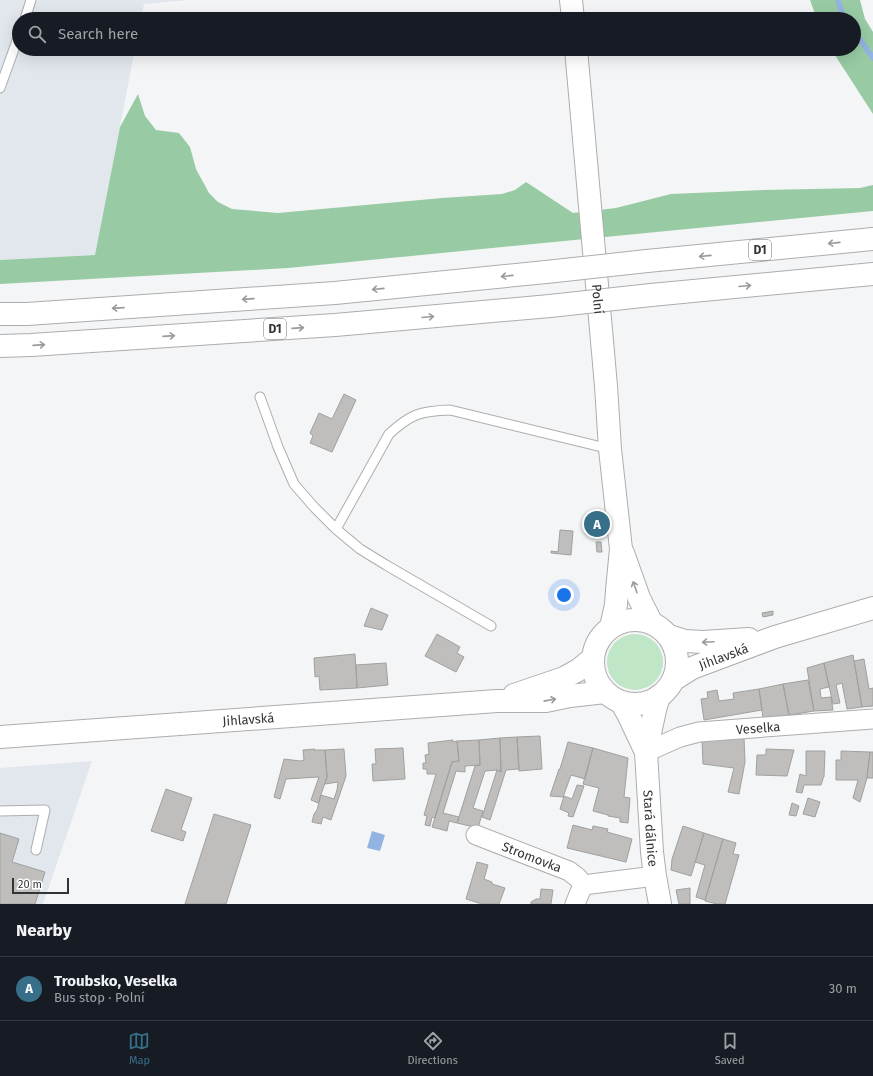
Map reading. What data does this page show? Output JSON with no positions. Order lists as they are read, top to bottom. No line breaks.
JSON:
{"streets":{"main road":["D1","Polní","Jihlavská","Stará dálnice"],"street":["Veselka","Stromovka"]},"crossings":[["Polní","Jihlavská"],["Polní","Stará dálnice"],["Jihlavská","Stará dálnice"],["Veselka","Stará dálnice"]],"scale_bar":"20 m","page":{"search":"Search here","pins":"A","scale":"20 m","heading":"Nearby","list":[{"mark":"A","name":"Troubsko, Veselka","note":"Bus stop · Polní","value":"30 m"}],"nav":["Map","Directions","Saved"]}}
